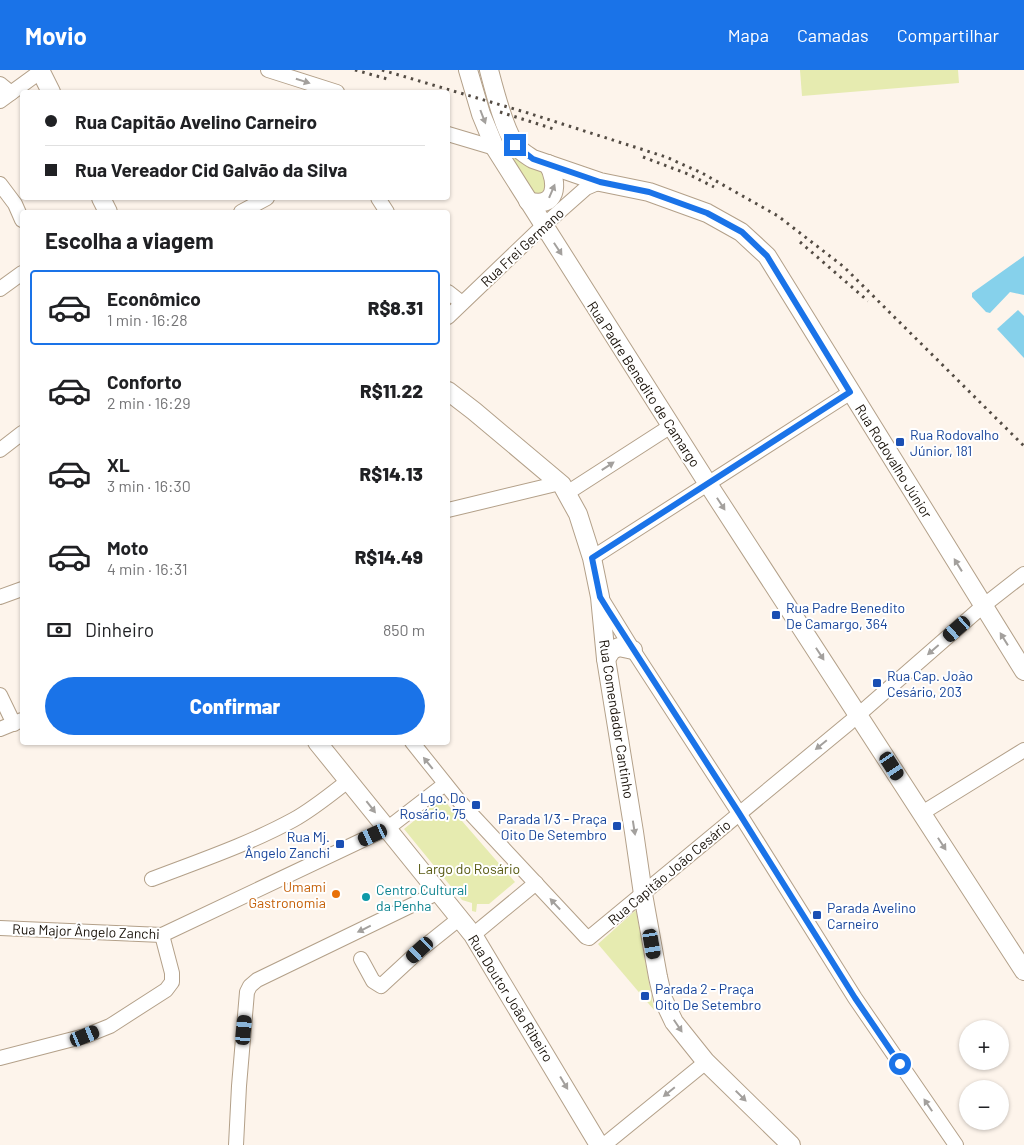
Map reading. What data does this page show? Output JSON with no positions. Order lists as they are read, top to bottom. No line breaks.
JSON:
{"streets":{"main road":["Rua Padre Benedito de Camargo","Rua Rodovalho Júnior","Rua Comendador Cantinho","Rua Doutor João Ribeiro"],"street":["Rua Frei Germano","Rua Capitão João Cesário","Rua Major Ângelo Zanchi"]},"crossings":[["Rua Frei Germano","Rua Padre Benedito de Camargo"],["Rua Frei Germano","Rua Rodovalho Júnior"],["Rua Padre Benedito de Camargo","Rua Capitão João Cesário"],["Rua Rodovalho Júnior","Rua Capitão João Cesário"],["Rua Comendador Cantinho","Rua Capitão João Cesário"],["Rua Major Ângelo Zanchi","Rua Doutor João Ribeiro"]],"one_way":["Rua Padre Benedito de Camargo","Rua Rodovalho Júnior","Rua Comendador Cantinho","Rua Capitão João Cesário","Rua Doutor João Ribeiro"],"parks":["Largo do Rosário"],"places":{"transit":["Rua Rodovalho Júnior, 181","Rua Padre Benedito De Camargo, 364","Rua Cap. João Cesário, 203","Lgo. Do Rosário, 75","Parada 1/3 - Praça Oito De Setembro","Rua Mj. Ângelo Zanchi","Parada Avelino Carneiro","Parada 2 - Praça Oito De Setembro"],"other":["Umami Gastronomia","Centro Cultural da Penha"]},"page":{"header":"Movio","nav":["Mapa","Camadas","Compartilhar"],"banner":["Rua Capitão Avelino Carneiro","Rua Vereador Cid Galvão da Silva"],"heading":"Escolha a viagem","list":[{"name":"Econômico","note":"1 min · 16:28","value":"R$8.31"},{"name":"Conforto","note":"2 min · 16:29","value":"R$11.22"},{"name":"XL","note":"3 min · 16:30","value":"R$14.13"},{"name":"Moto","note":"4 min · 16:31","value":"R$14.49"}],"pay":["Dinheiro","850 m"],"buttons":"Confirmar","map_buttons":["+","−"]}}
